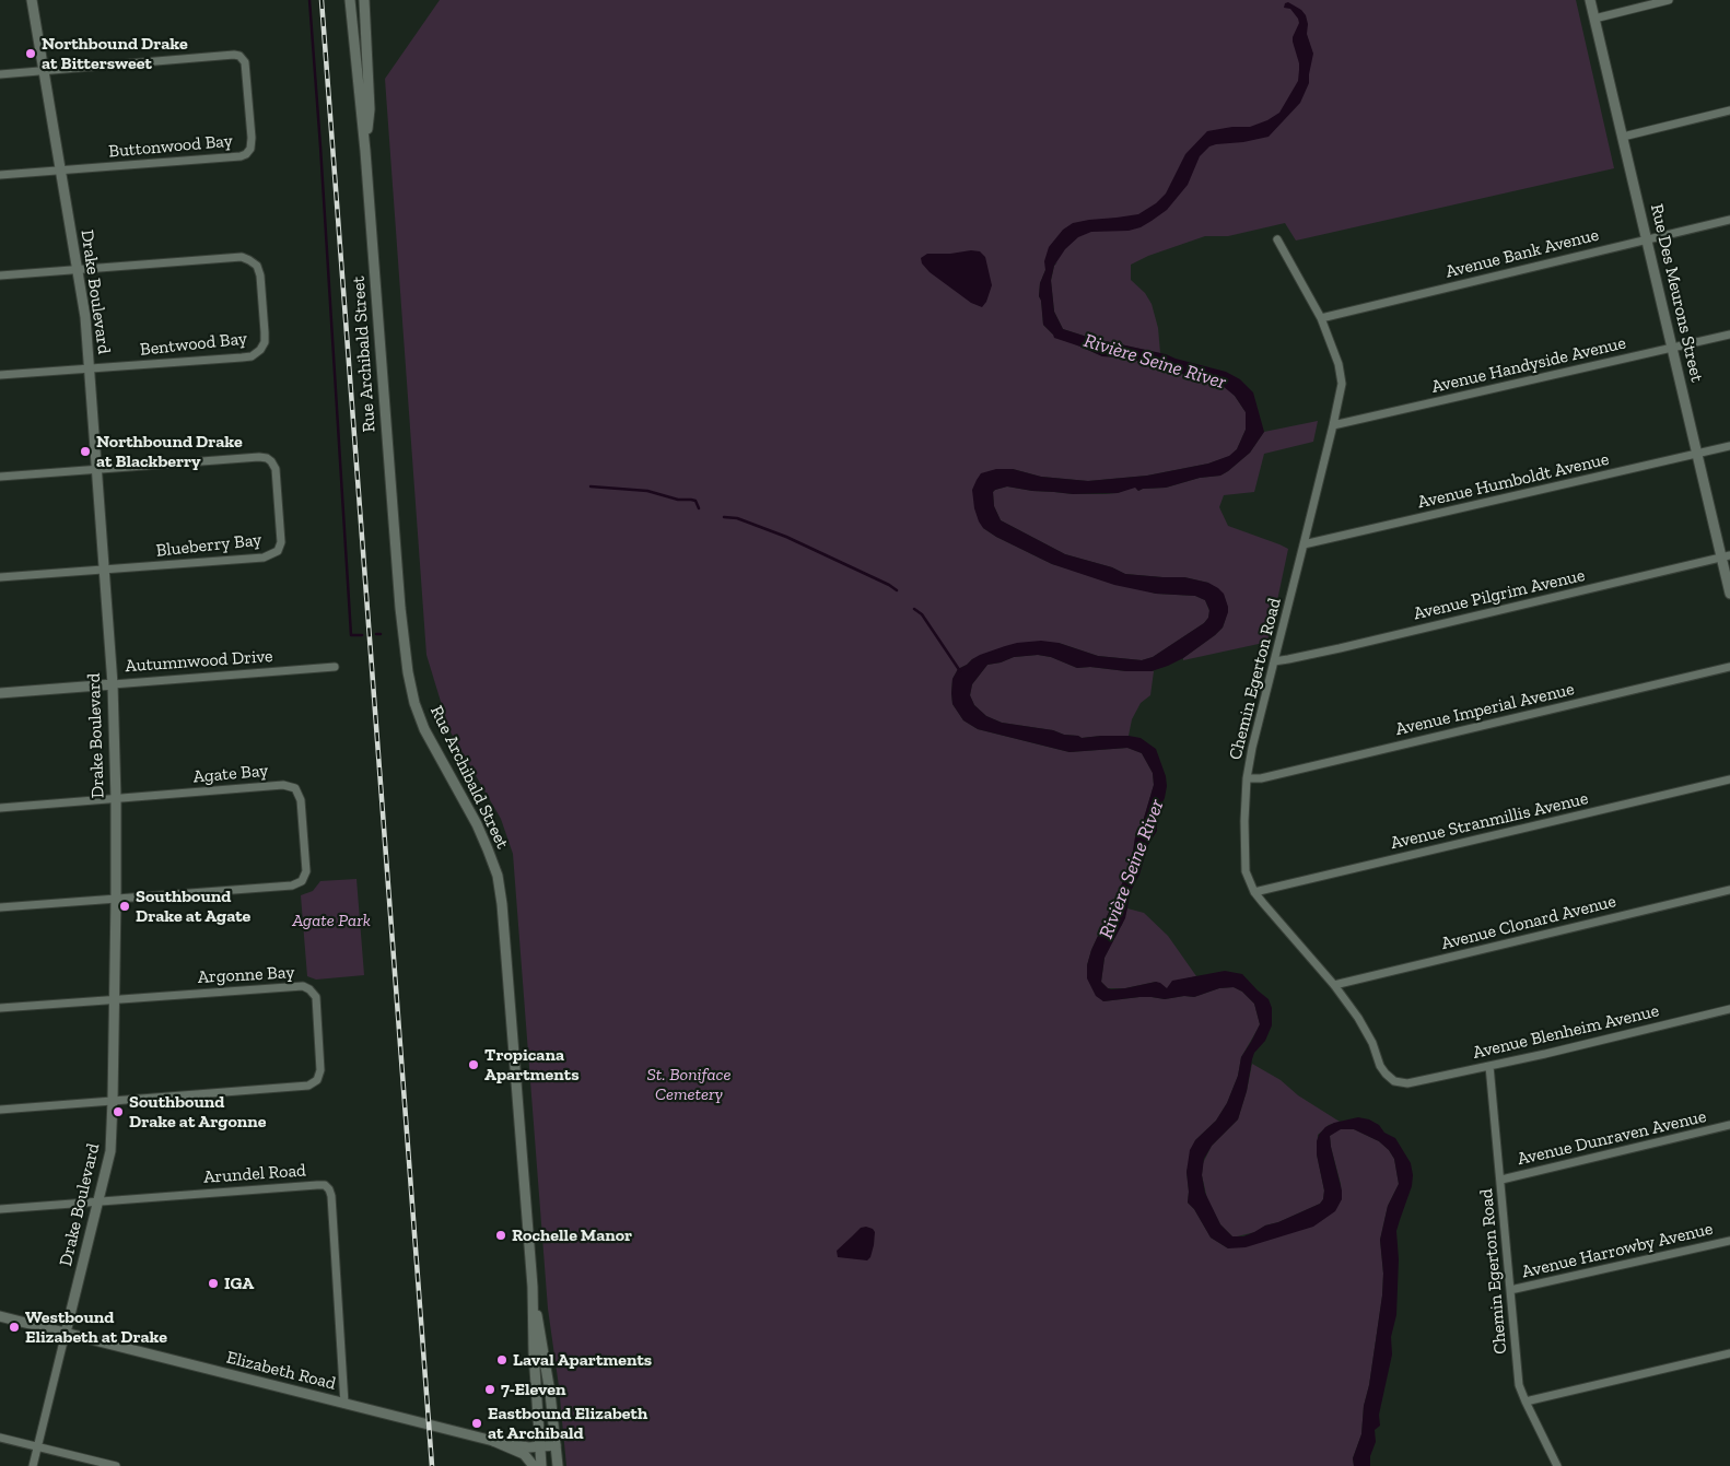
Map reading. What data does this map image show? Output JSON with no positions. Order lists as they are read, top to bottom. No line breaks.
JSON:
{"streets":{"street":["Buttonwood Bay","Avenue Bank Avenue","Drake Boulevard","Rue Des Meurons Street","Bentwood Bay","Rue Archibald Street","Avenue Handyside Avenue","Avenue Humboldt Avenue","Blueberry Bay","Avenue Pilgrim Avenue","Autumnwood Drive","Chemin Egerton Road","Avenue Imperial Avenue","Agate Bay","Avenue Stranmillis Avenue","Avenue Clonard Avenue","Argonne Bay","Avenue Blenheim Avenue","Avenue Dunraven Avenue","Arundel Road","Avenue Harrowby Avenue","Elizabeth Road"]},"crossings":[["Buttonwood Bay","Drake Boulevard"],["Avenue Bank Avenue","Rue Des Meurons Street"],["Avenue Bank Avenue","Chemin Egerton Road"],["Drake Boulevard","Bentwood Bay"],["Drake Boulevard","Blueberry Bay"],["Drake Boulevard","Autumnwood Drive"],["Drake Boulevard","Agate Bay"],["Drake Boulevard","Argonne Bay"],["Drake Boulevard","Arundel Road"],["Drake Boulevard","Elizabeth Road"],["Rue Des Meurons Street","Avenue Handyside Avenue"],["Rue Des Meurons Street","Avenue Humboldt Avenue"],["Rue Des Meurons Street","Avenue Pilgrim Avenue"],["Rue Archibald Street","Elizabeth Road"],["Avenue Handyside Avenue","Chemin Egerton Road"],["Avenue Humboldt Avenue","Chemin Egerton Road"],["Avenue Pilgrim Avenue","Chemin Egerton Road"],["Chemin Egerton Road","Avenue Imperial Avenue"],["Chemin Egerton Road","Avenue Stranmillis Avenue"],["Chemin Egerton Road","Avenue Clonard Avenue"],["Chemin Egerton Road","Avenue Blenheim Avenue"],["Chemin Egerton Road","Avenue Dunraven Avenue"],["Chemin Egerton Road","Avenue Harrowby Avenue"],["Arundel Road","Elizabeth Road"]],"water":["Rivière Seine River"],"parks":["Agate Park","St. Boniface Cemetery"],"places":["Northbound Drake at Bittersweet","Northbound Drake at Blackberry","Southbound Drake at Agate","Tropicana Apartments","Southbound Drake at Argonne","Rochelle Manor","IGA","Westbound Elizabeth at Drake","Laval Apartments","7-Eleven","Eastbound Elizabeth at Archibald"]}
